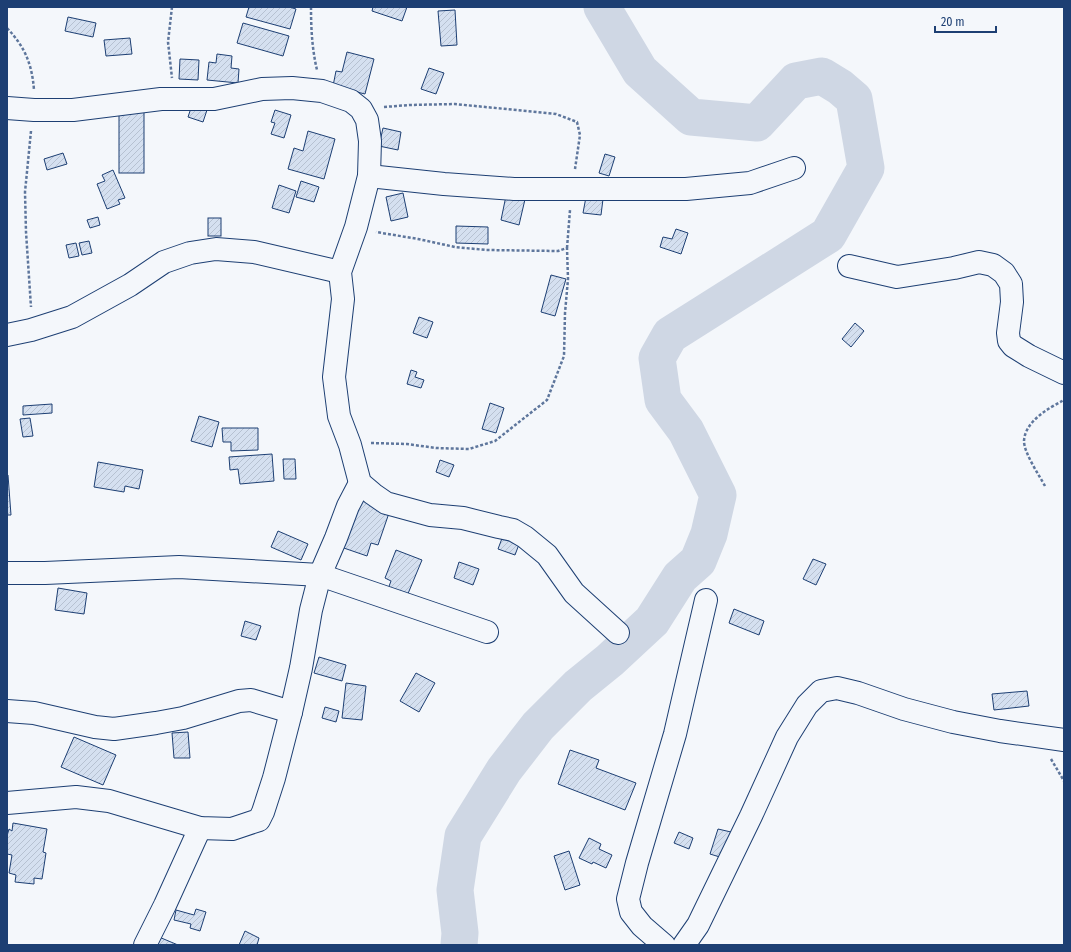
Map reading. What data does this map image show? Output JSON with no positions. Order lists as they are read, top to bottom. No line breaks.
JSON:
{"scale_bar":"20 m"}
